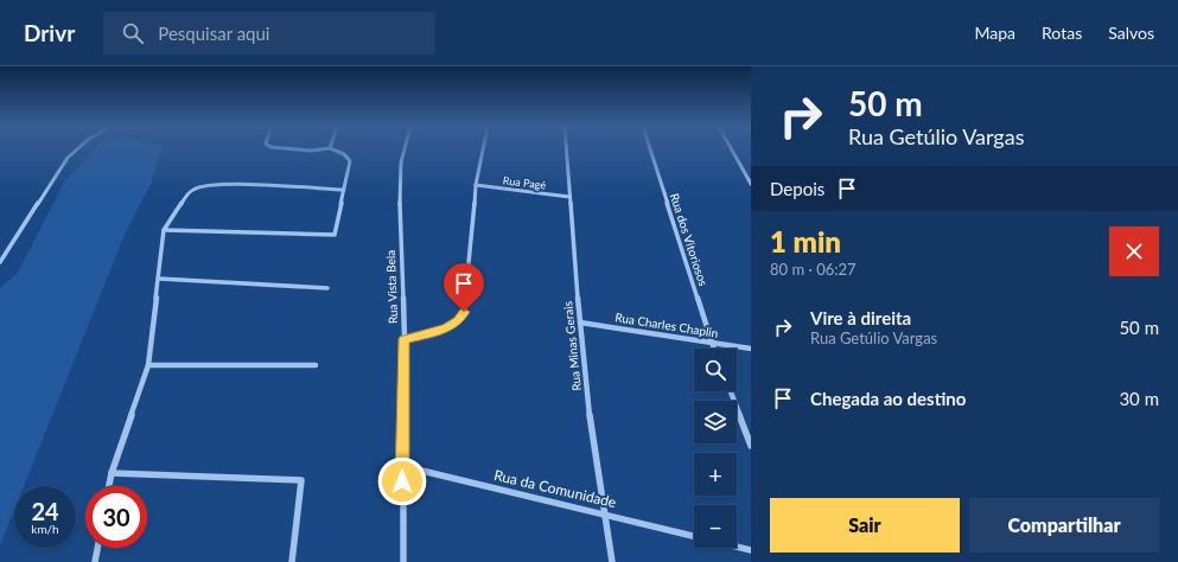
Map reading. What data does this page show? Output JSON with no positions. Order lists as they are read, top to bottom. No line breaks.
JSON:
{"streets":{"street":["Rua Pagé","Rua dos Vitoriosos","Rua Vista Bela","Rua Charles Chaplin","Rua Minas Gerais","Rua da Comunidade"]},"crossings":[["Rua Pagé","Rua Minas Gerais"],["Rua dos Vitoriosos","Rua Charles Chaplin"],["Rua Vista Bela","Rua da Comunidade"],["Rua Charles Chaplin","Rua Minas Gerais"],["Rua Minas Gerais","Rua da Comunidade"]],"page":{"header":"Drivr","search":"Pesquisar aqui","nav":["Mapa","Rotas","Salvos"],"turn":["50 m","Rua Getúlio Vargas"],"then":"Depois","heading":["1 min","80 m · 06:27"],"list":[{"name":"Vire à direita","note":"Rua Getúlio Vargas","value":"50 m"},{"name":"Chegada ao destino","value":"30 m"}],"map_buttons":["+","−"],"speed":"24 km/h","limit":"30","buttons":["Sair","Compartilhar"]}}
